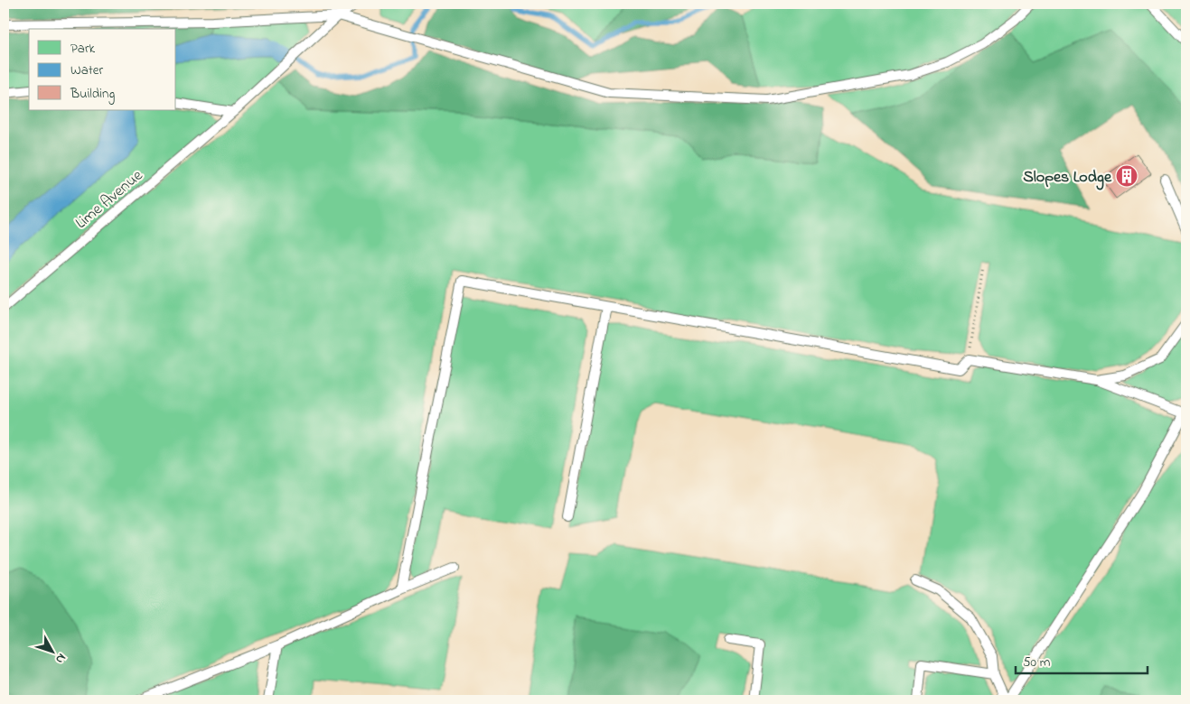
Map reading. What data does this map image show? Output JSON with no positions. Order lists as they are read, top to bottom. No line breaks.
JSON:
{"streets":{"lane":["Lime Avenue"]},"places":{"building":["Slopes Lodge"]},"legend":["Park","Water","Building"],"scale_bar":"50 m","north":"bottom right"}
